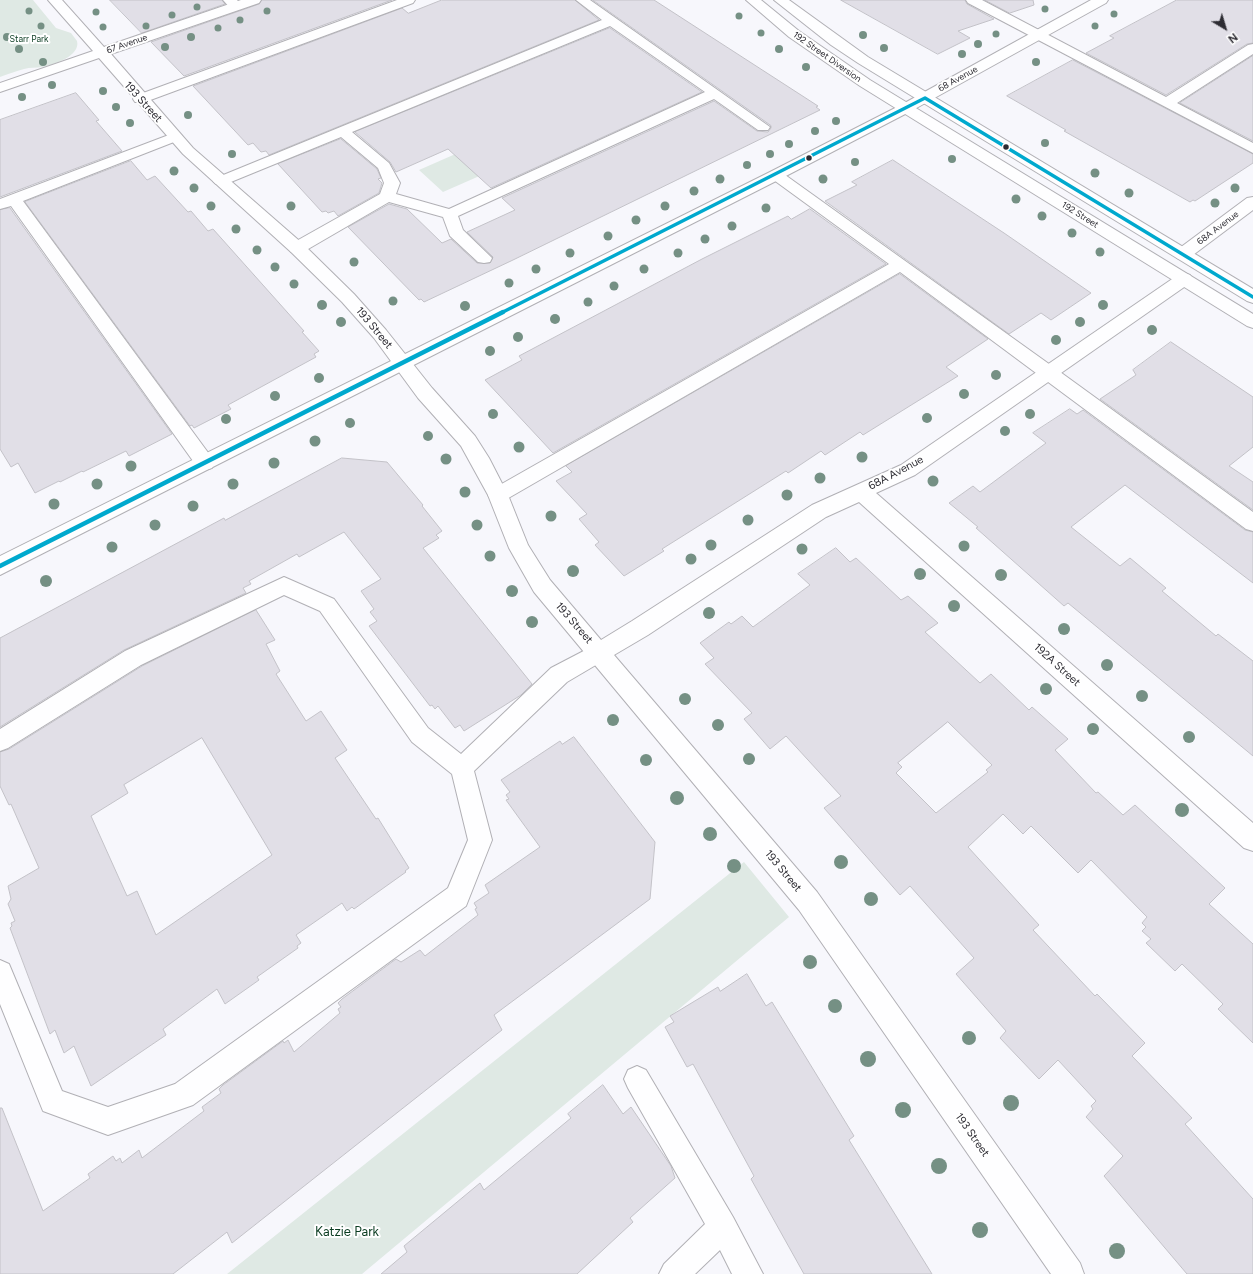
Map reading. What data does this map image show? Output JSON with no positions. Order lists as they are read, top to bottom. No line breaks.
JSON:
{"streets":{"street":["67 Avenue","192 Street Diversion","68 Avenue","193 Street","192 Street","68A Avenue","192A Street"]},"crossings":[["67 Avenue","193 Street"],["192 Street Diversion","68 Avenue"],["192 Street Diversion","192 Street"],["68 Avenue","193 Street"],["68 Avenue","192 Street"],["193 Street","68A Avenue"],["192 Street","68A Avenue"],["68A Avenue","192A Street"]],"parks":["Starr Park","Katzie Park"],"north":"bottom right"}
